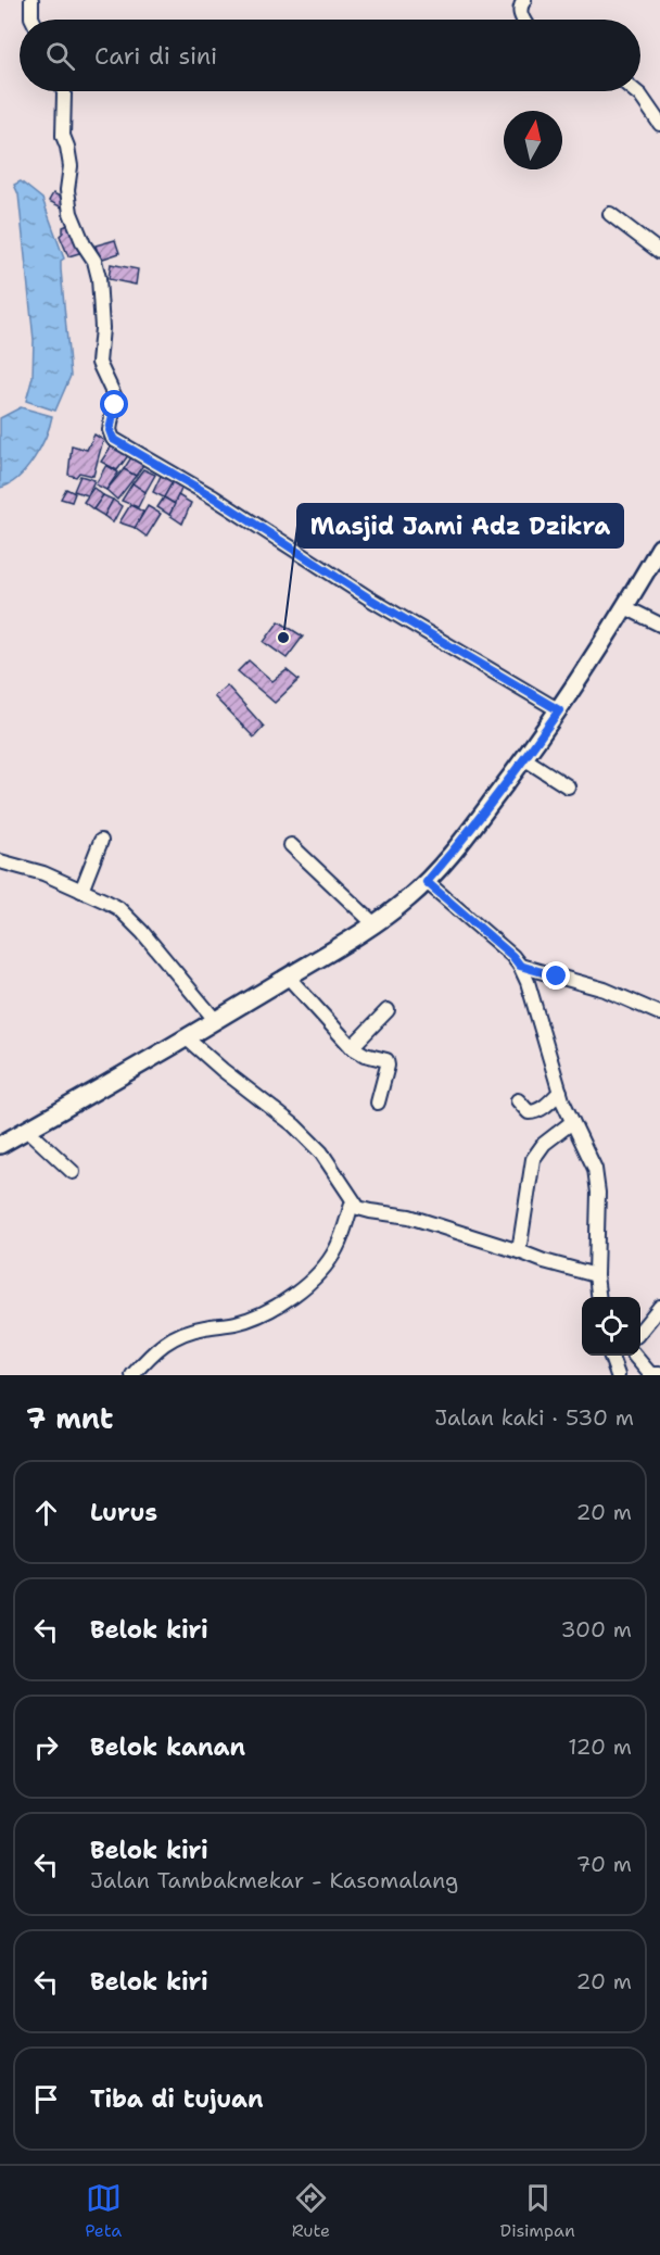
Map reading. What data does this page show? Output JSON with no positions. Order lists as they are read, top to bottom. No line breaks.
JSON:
{"places":["Masjid Jami Adz Dzikra"],"north":"top","page":{"search":"Cari di sini","heading":["7 mnt","Jalan kaki · 530 m"],"list":[["Lurus","20 m"],["Belok kiri","300 m"],["Belok kanan","120 m"],["Belok kiri","Jalan Tambakmekar - Kasomalang","70 m"],["Belok kiri","20 m"],"Tiba di tujuan"],"nav":["Peta","Rute","Disimpan"]}}
